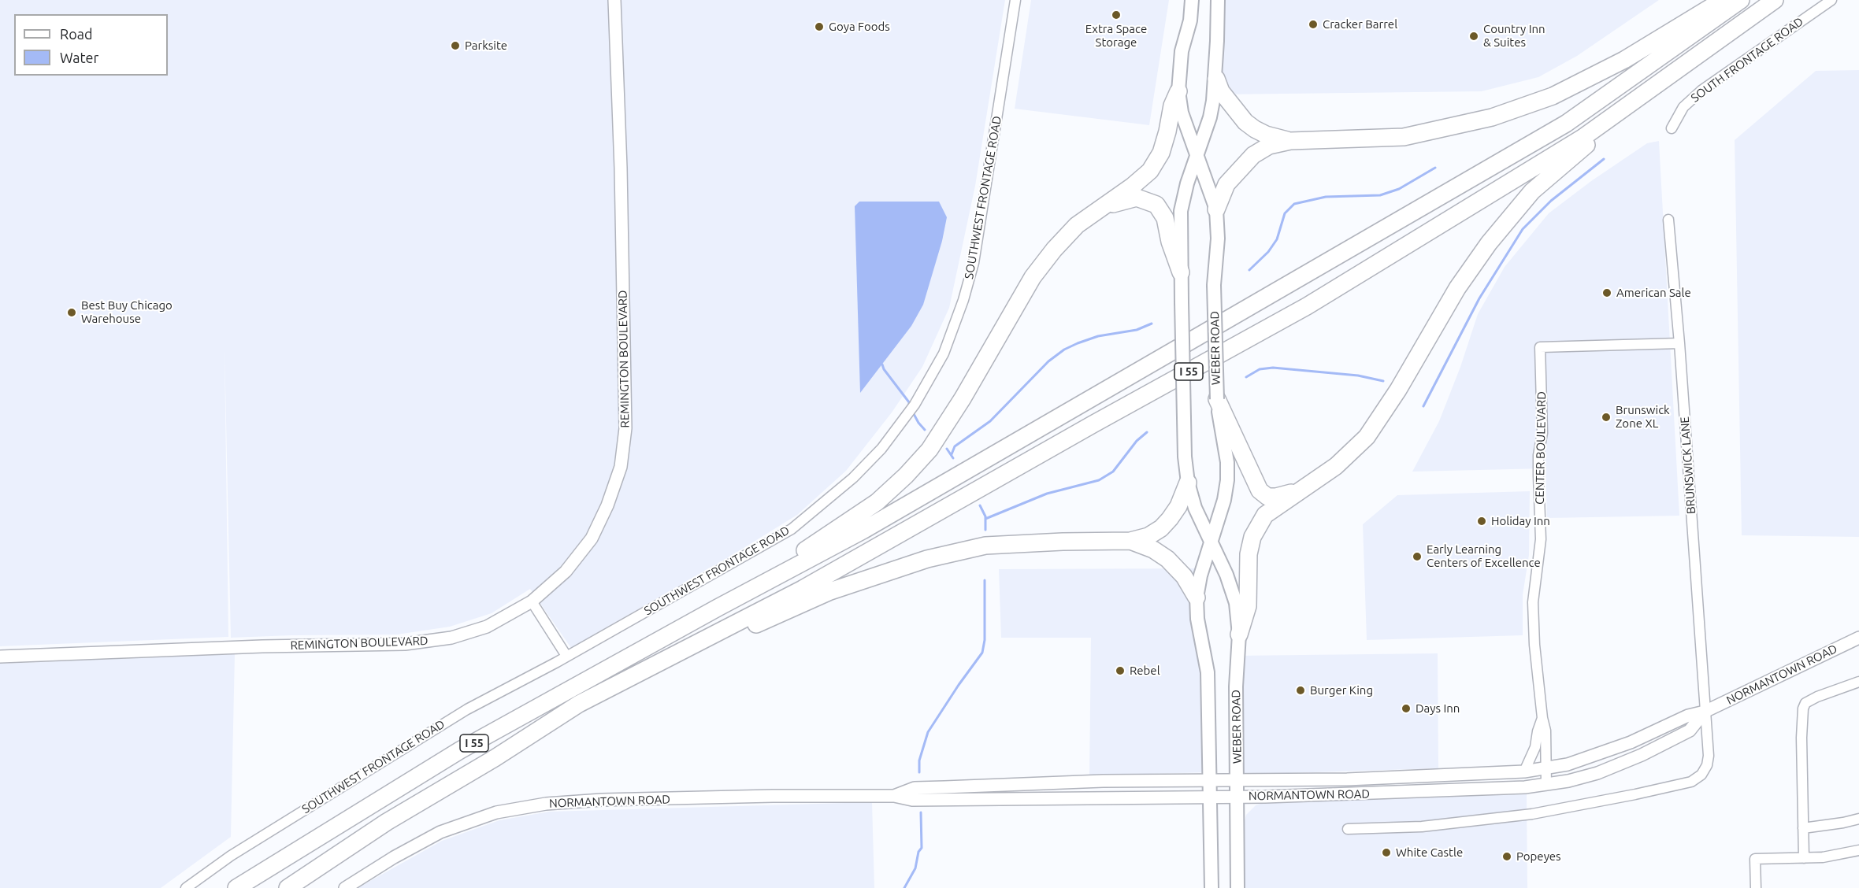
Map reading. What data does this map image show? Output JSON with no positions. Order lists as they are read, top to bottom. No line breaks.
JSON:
{"streets":{"highway":["I 55"],"main road":["WEBER ROAD"],"street":["SOUTH FRONTAGE ROAD","SOUTHWEST FRONTAGE ROAD","REMINGTON BOULEVARD","CENTER BOULEVARD","BRUNSWICK LANE","NORMANTOWN ROAD"]},"crossings":[["WEBER ROAD","NORMANTOWN ROAD"],["CENTER BOULEVARD","BRUNSWICK LANE"],["CENTER BOULEVARD","NORMANTOWN ROAD"],["BRUNSWICK LANE","NORMANTOWN ROAD"]],"places":["Extra Space Storage","Cracker Barrel","Goya Foods","Country Inn & Suites","Parksite","American Sale","Best Buy Chicago Warehouse","Brunswick Zone XL","Holiday Inn","Early Learning Centers of Excellence","Rebel","Burger King","Days Inn","White Castle","Popeyes"],"legend":["Road","Water"]}
